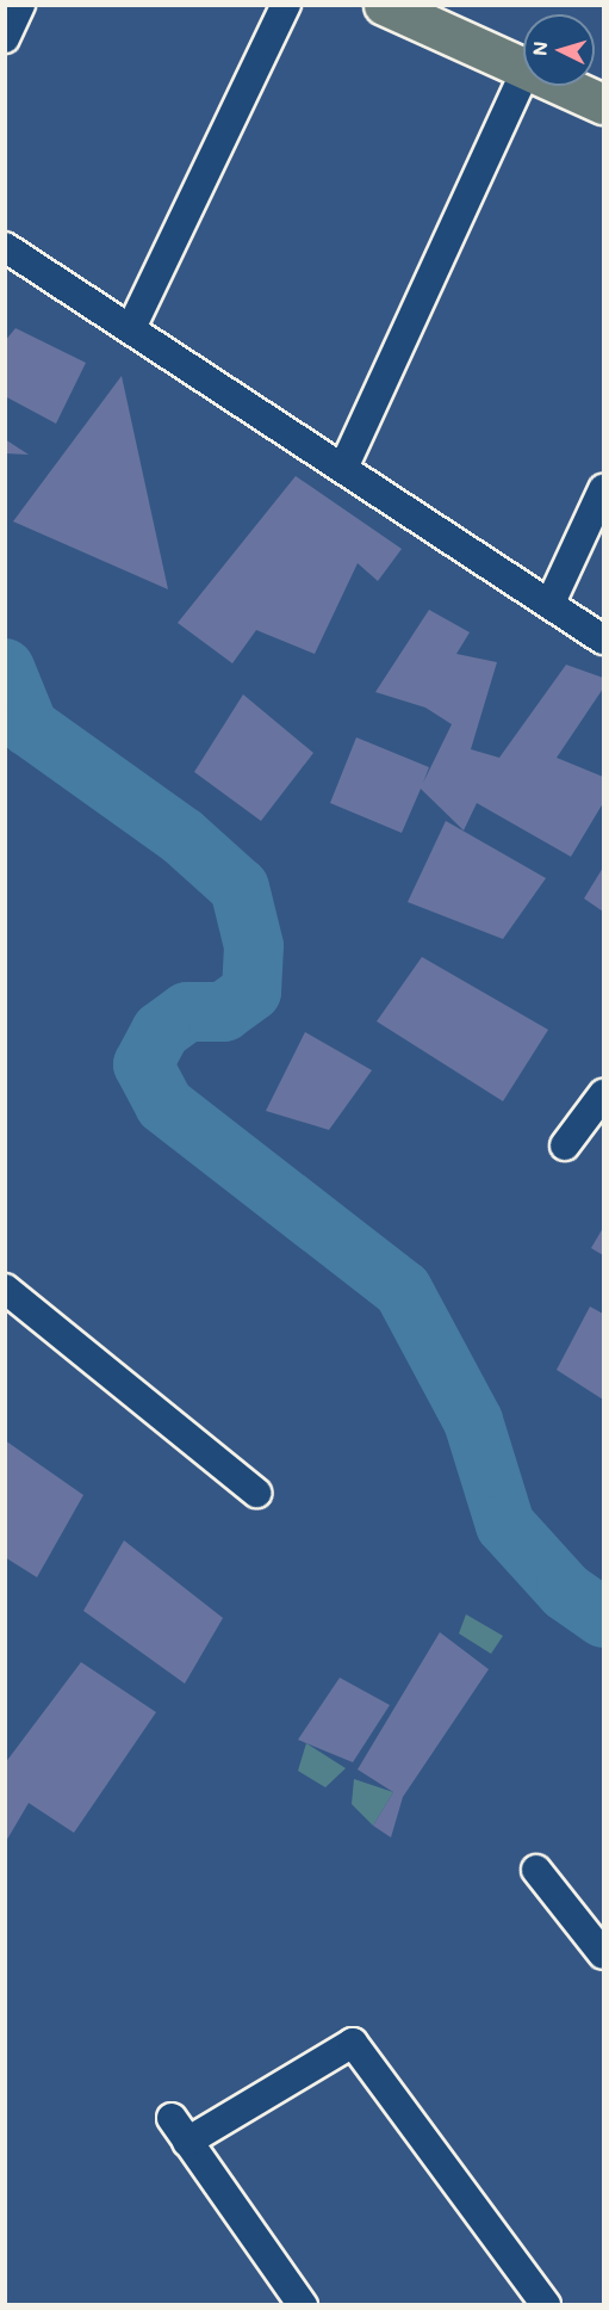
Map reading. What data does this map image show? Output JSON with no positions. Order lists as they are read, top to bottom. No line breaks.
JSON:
{"north":"left"}
